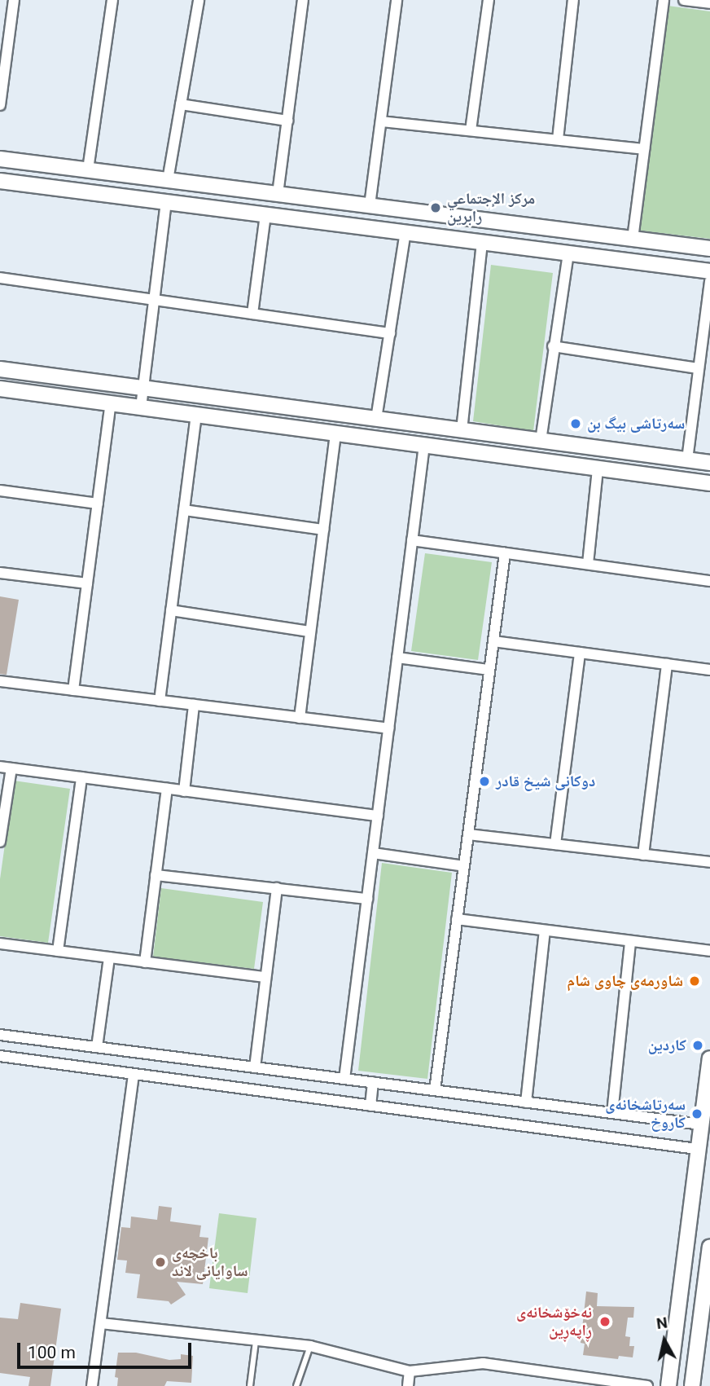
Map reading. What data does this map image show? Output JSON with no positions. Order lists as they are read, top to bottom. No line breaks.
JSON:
{"places":["مركز الإجتماعي رابرين","سەرتاشی بیگ بن","دوکانی شیخ قادر","شاورمەی چاوی شام","كاردين","سەرتاشخانەی کاروخ","باخچەی ساوایانی لاند","نەخۆشخانەی ڕاپەڕین"],"scale_bar":"100 m","north":"top"}
